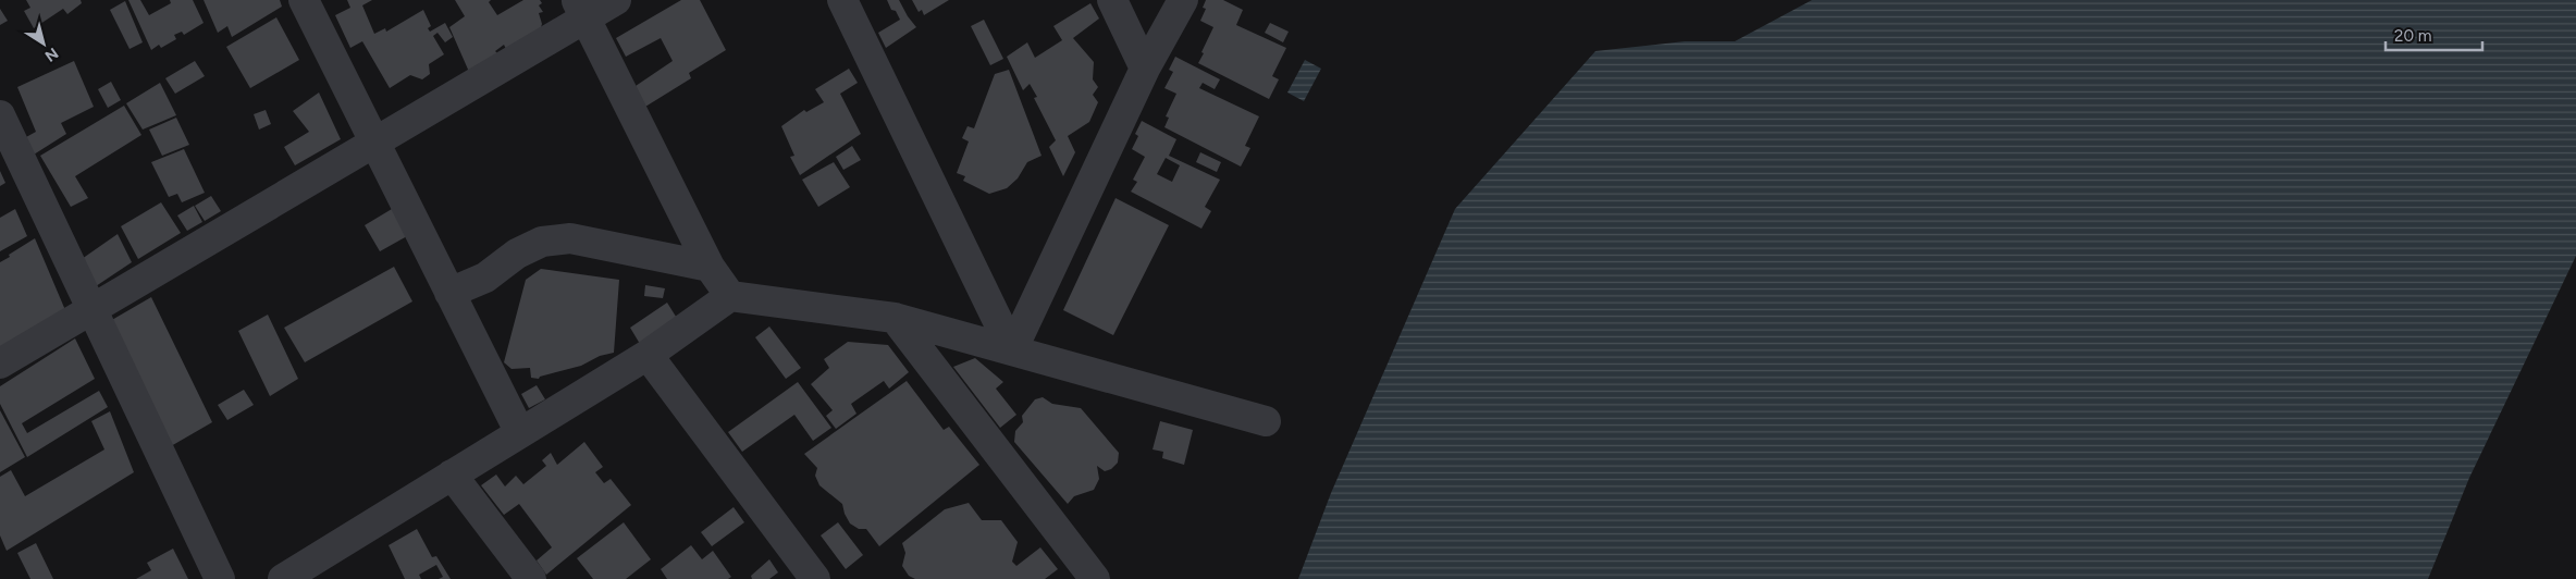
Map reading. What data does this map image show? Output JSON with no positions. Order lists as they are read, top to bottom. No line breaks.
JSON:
{"scale_bar":"20 m","north":"bottom right"}
